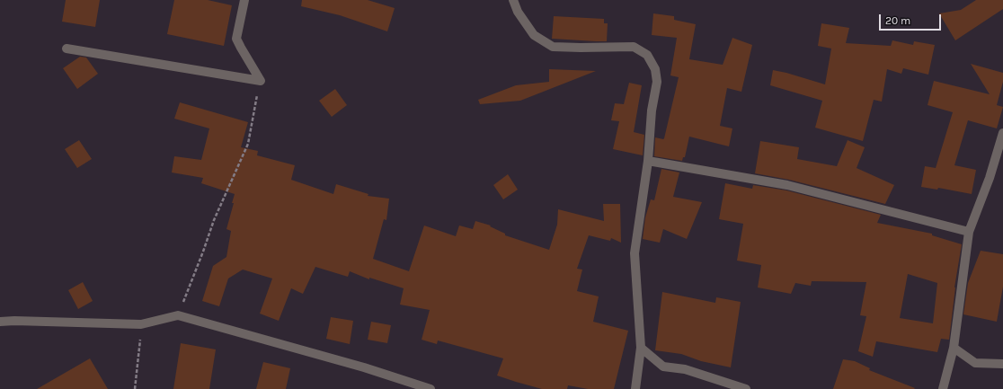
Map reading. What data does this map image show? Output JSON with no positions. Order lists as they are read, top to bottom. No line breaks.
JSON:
{"scale_bar":"20 m"}
